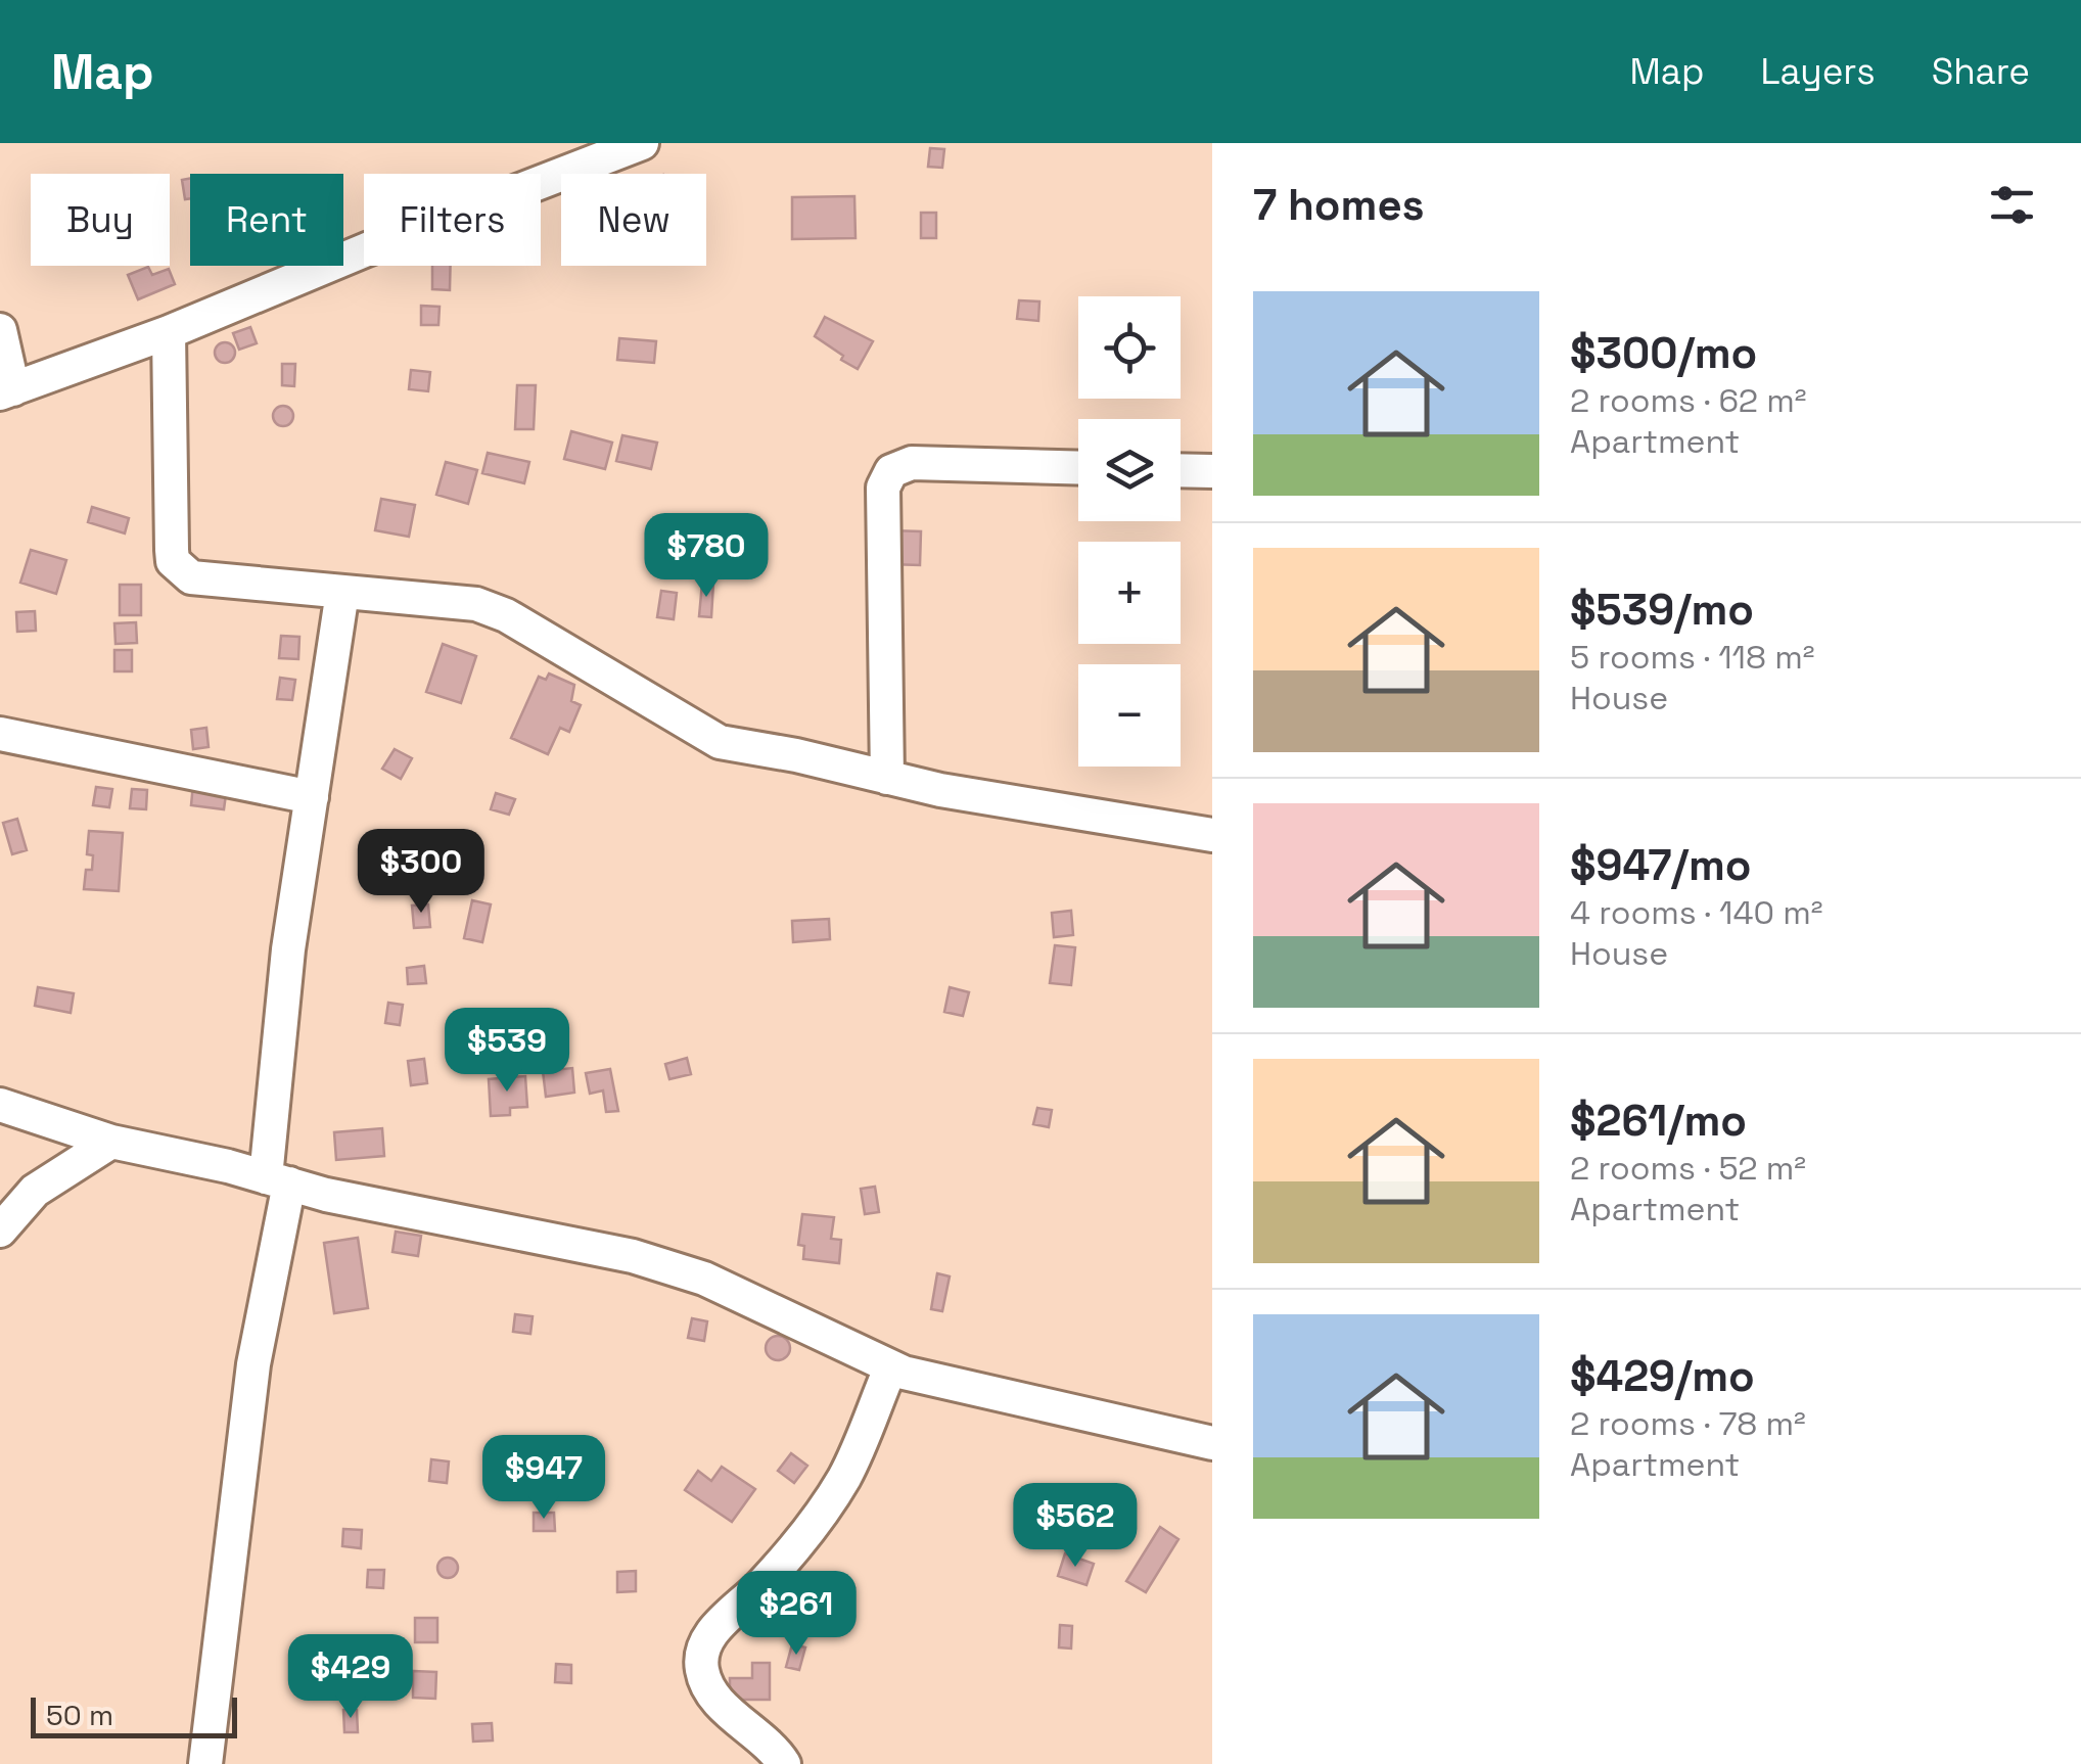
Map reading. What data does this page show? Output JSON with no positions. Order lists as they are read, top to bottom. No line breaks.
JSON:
{"scale_bar":"50 m","page":{"header":"Map","nav":["Map","Layers","Share"],"heading":"7 homes","chip":["Buy","Rent","Filters","New"],"list":[{"name":"$300/mo","note":"2 rooms · 62 m² · Apartment"},{"name":"$539/mo","note":"5 rooms · 118 m² · House"},{"name":"$947/mo","note":"4 rooms · 140 m² · House"},{"name":"$261/mo","note":"2 rooms · 52 m² · Apartment"},{"name":"$429/mo","note":"2 rooms · 78 m² · Apartment"}],"map_buttons":["+","−"],"price":["$780","$300","$539","$947","$562","$261","$429"],"scale":"50 m"}}
